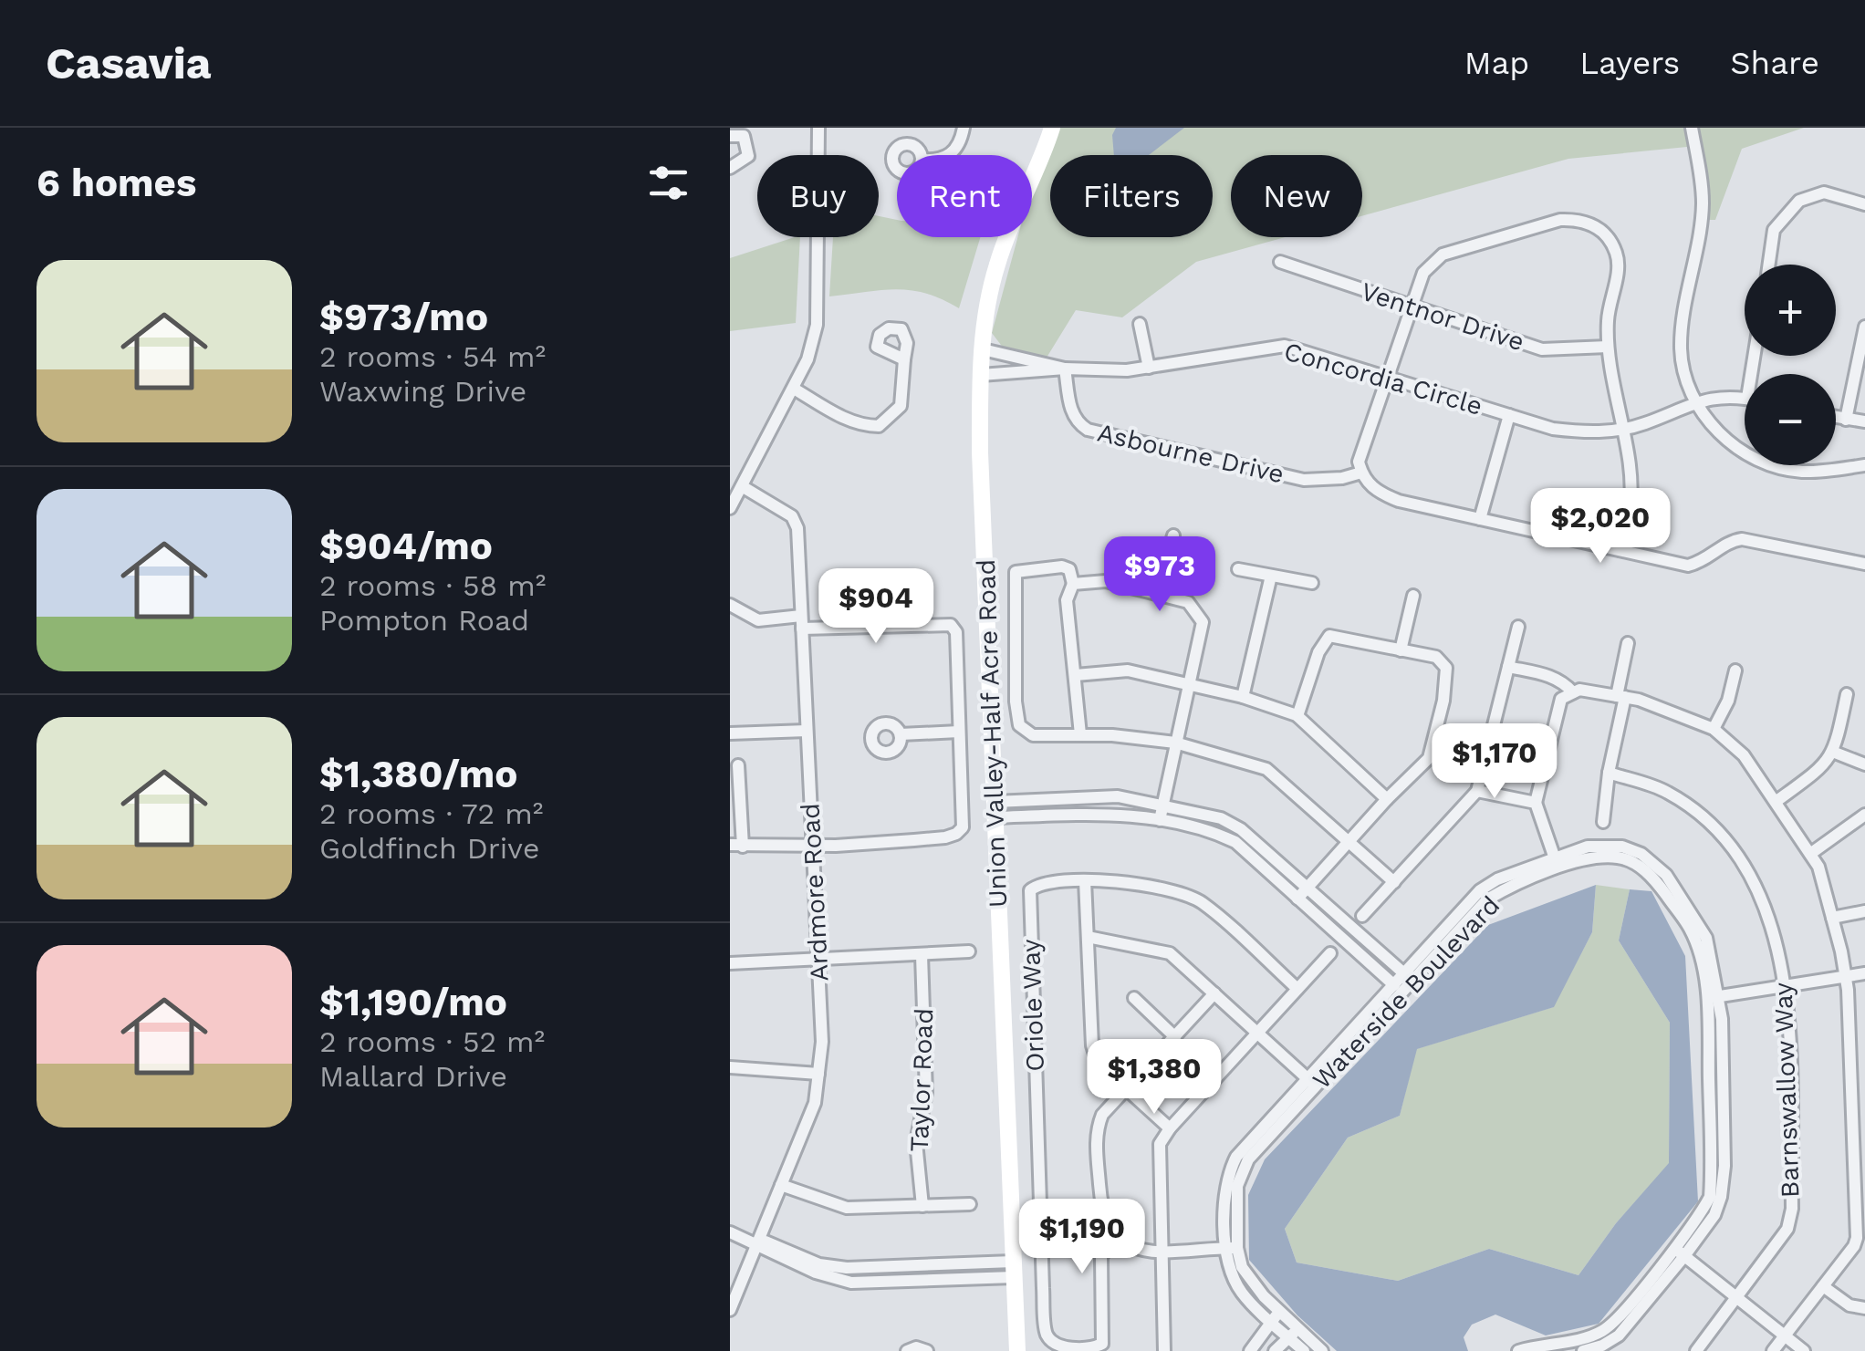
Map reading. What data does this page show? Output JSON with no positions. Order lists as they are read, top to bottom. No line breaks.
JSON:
{"streets":{"street":["Ventnor Drive","Concordia Circle","Asbourne Drive","Union Valley-Half Acre Road","Ardmore Road","Waterside Boulevard","Oriole Way","Taylor Road","Barnswallow Way"]},"crossings":[["Concordia Circle","Asbourne Drive"],["Concordia Circle","Union Valley-Half Acre Road"]],"page":{"header":"Casavia","nav":["Map","Layers","Share"],"heading":"6 homes","chip":["Buy","Rent","Filters","New"],"list":[{"name":"$973/mo","note":"2 rooms · 54 m² · Waxwing Drive"},{"name":"$904/mo","note":"2 rooms · 58 m² · Pompton Road"},{"name":"$1,380/mo","note":"2 rooms · 72 m² · Goldfinch Drive"},{"name":"$1,190/mo","note":"2 rooms · 52 m² · Mallard Drive"}],"map_buttons":["+","−"],"price":["$2,020","$973","$904","$1,170","$1,380","$1,190"]}}
